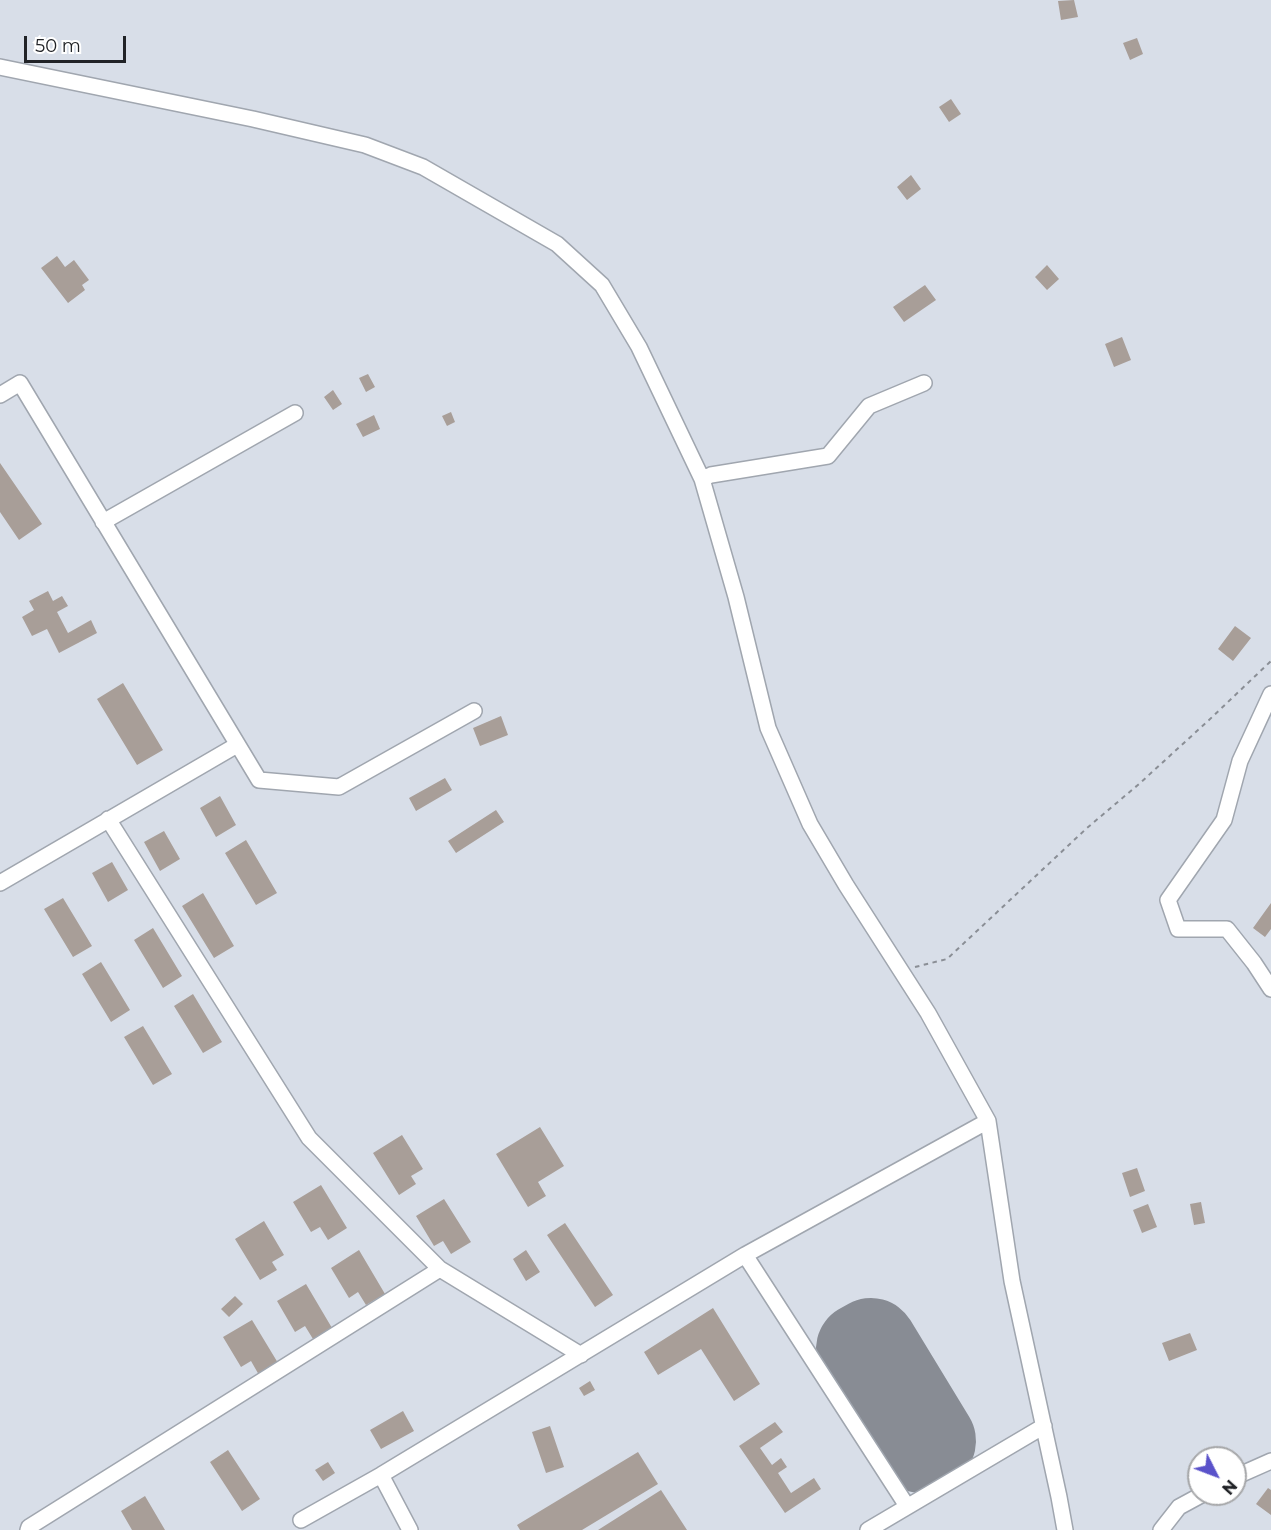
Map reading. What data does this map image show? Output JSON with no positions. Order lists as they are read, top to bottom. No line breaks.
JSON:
{"scale_bar":"50 m","north":"bottom right"}
